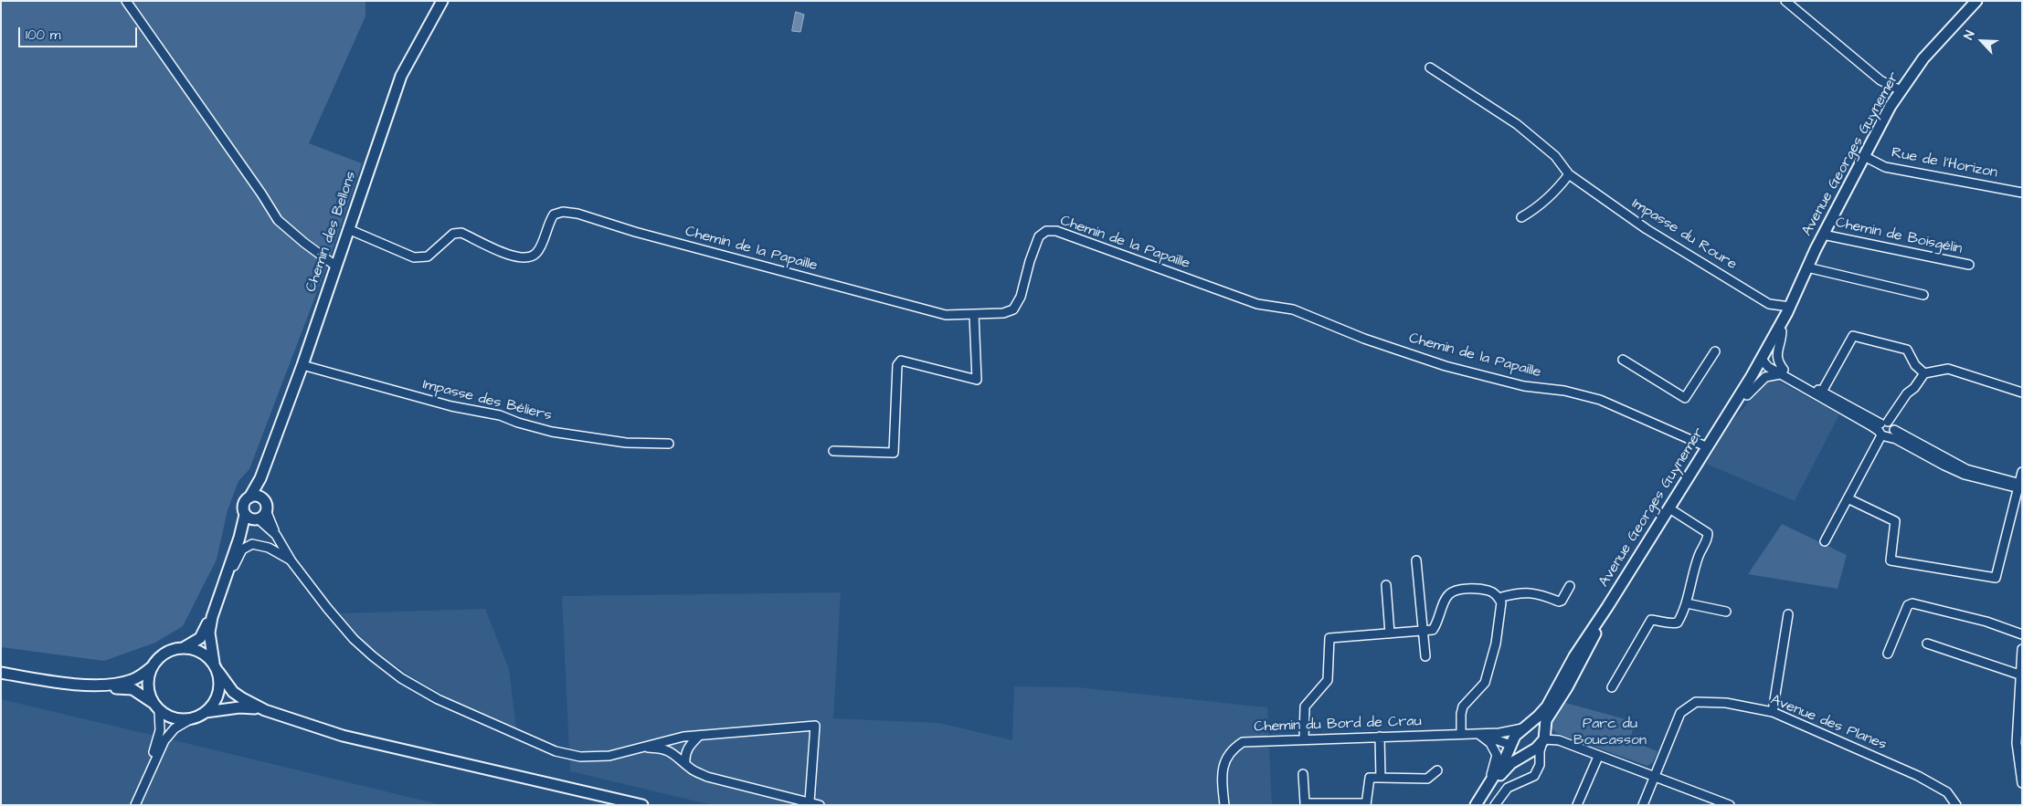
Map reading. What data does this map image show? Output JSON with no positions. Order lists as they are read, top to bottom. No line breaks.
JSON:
{"streets":{"main road":["Avenue Georges Guynemer","Chemin des Bellons"],"street":["Rue de l'Horizon","Impasse du Roure","Chemin de Boisgélin","Chemin de la Papaille","Impasse des Béliers","Avenue des Planes","Chemin du Bord de Crau"]},"crossings":[["Avenue Georges Guynemer","Rue de l'Horizon"],["Avenue Georges Guynemer","Impasse du Roure"],["Avenue Georges Guynemer","Chemin de Boisgélin"],["Avenue Georges Guynemer","Chemin de la Papaille"],["Avenue Georges Guynemer","Chemin du Bord de Crau"],["Chemin des Bellons","Chemin de la Papaille"],["Chemin des Bellons","Impasse des Béliers"]],"parks":["Parc du Boucasson"],"scale_bar":"100 m","north":"top left"}
